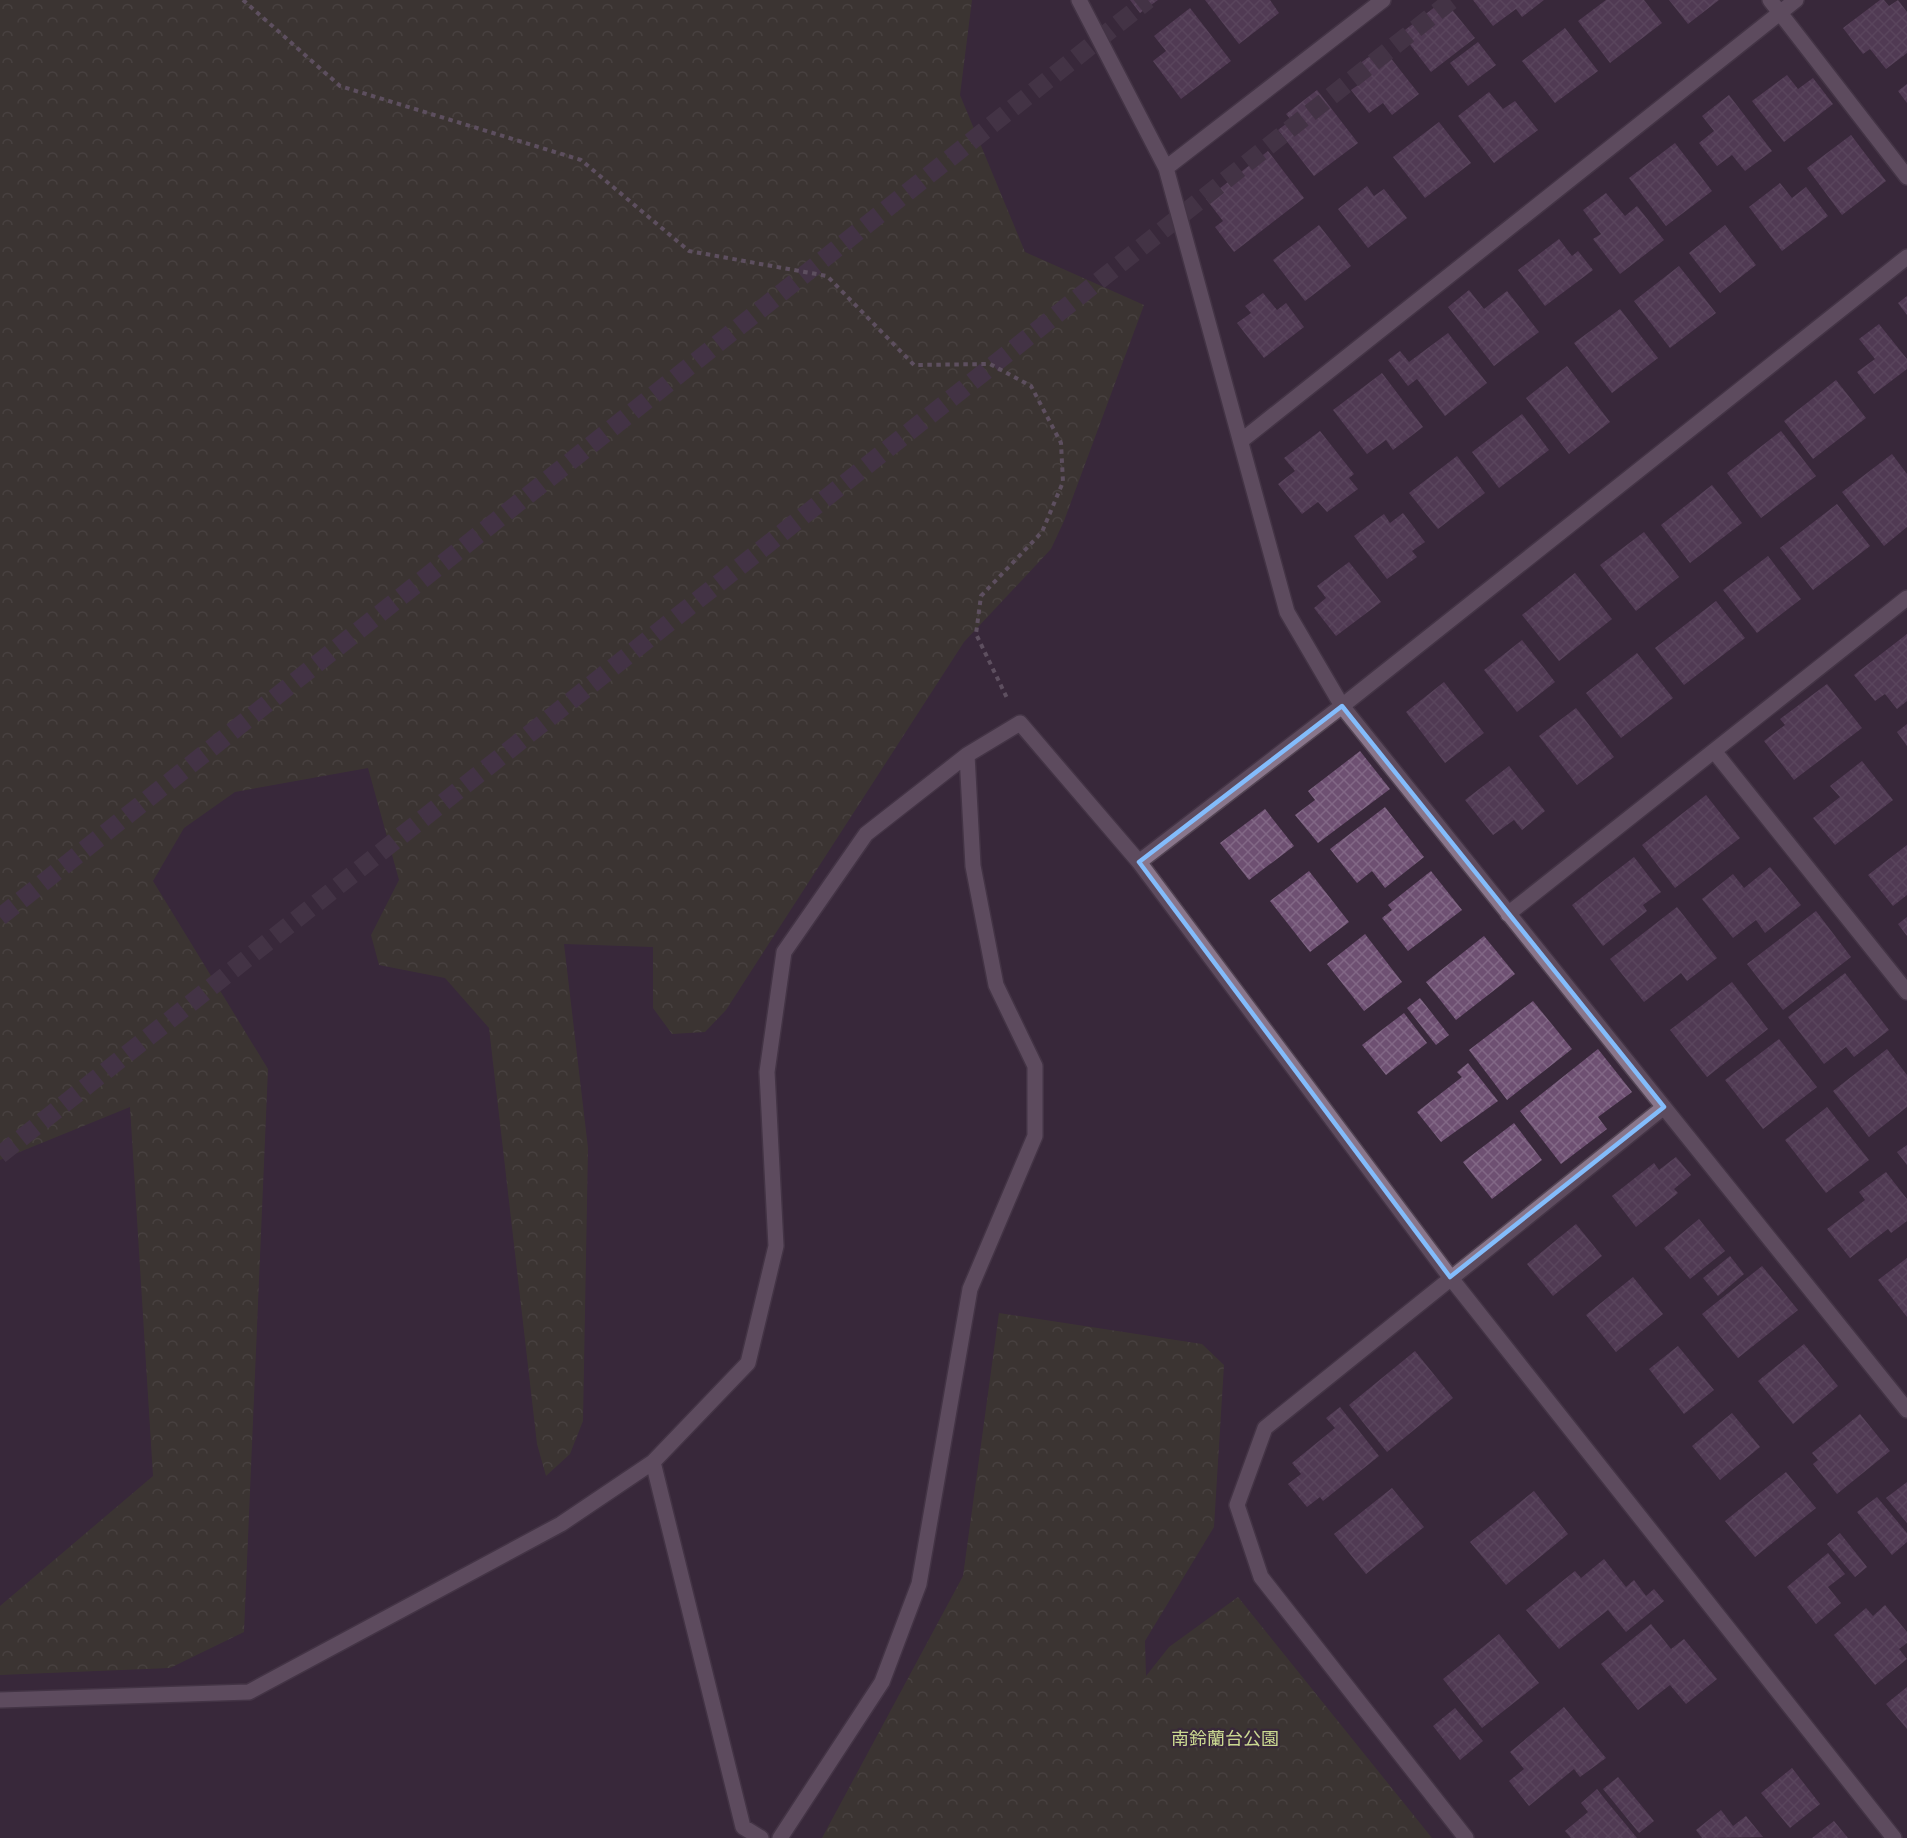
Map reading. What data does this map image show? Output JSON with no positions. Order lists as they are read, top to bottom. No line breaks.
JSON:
{"parks":["南鈴蘭台公園"]}
